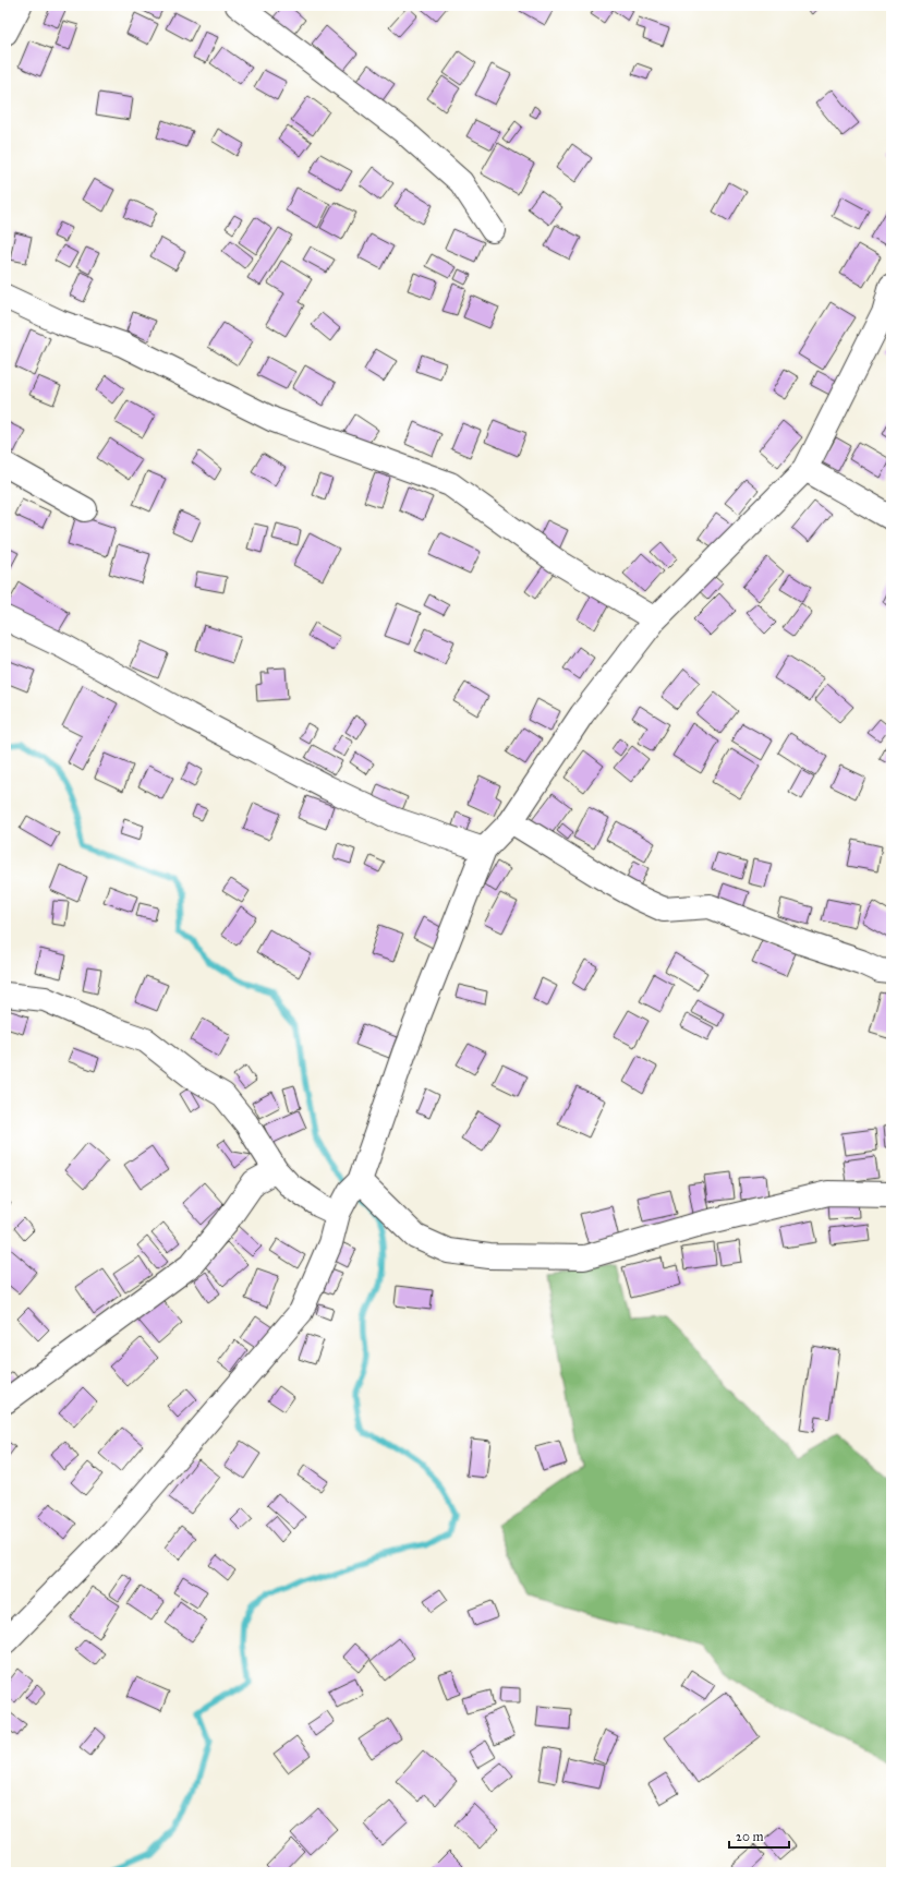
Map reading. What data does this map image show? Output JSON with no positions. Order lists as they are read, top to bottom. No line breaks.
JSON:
{"scale_bar":"20 m"}
